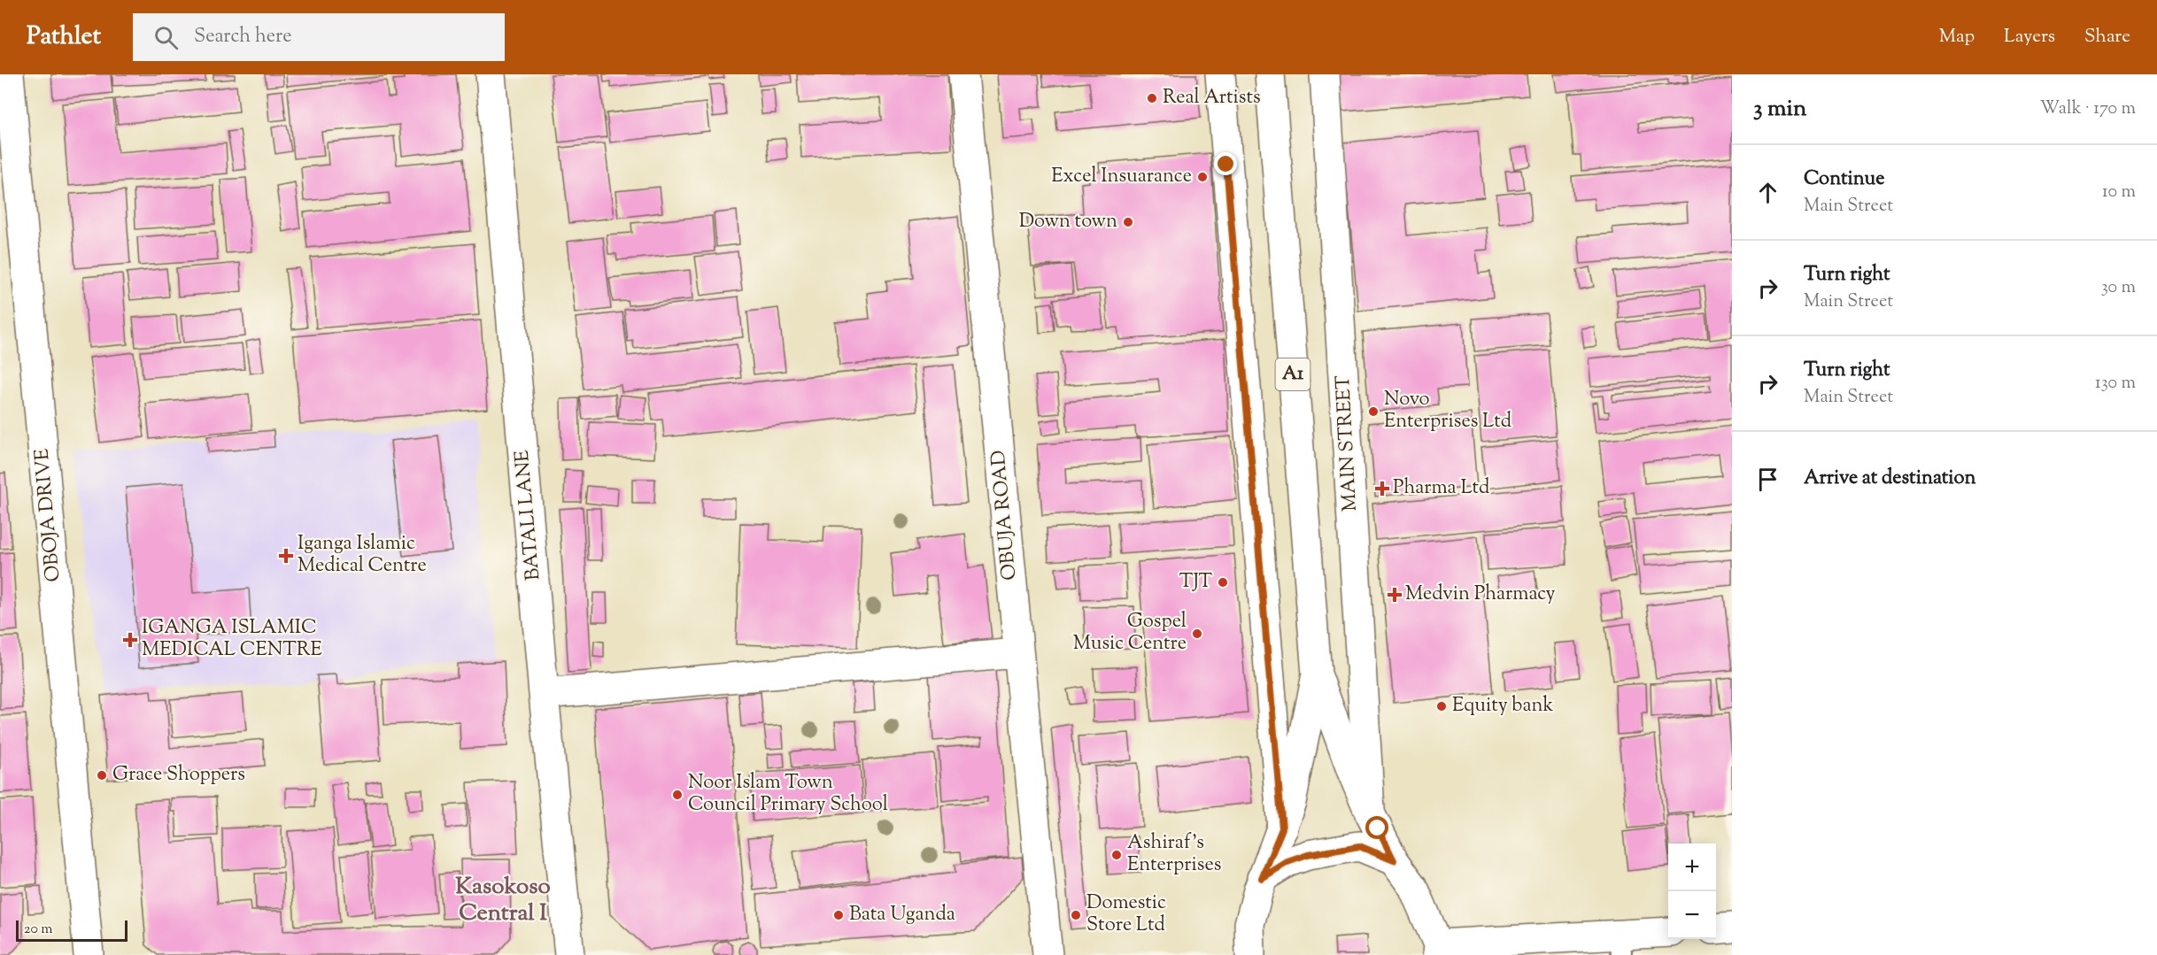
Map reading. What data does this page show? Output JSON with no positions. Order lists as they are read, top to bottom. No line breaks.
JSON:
{"streets":{"street":["A1","MAIN STREET","OBOJA DRIVE","BATALI LANE","OBUJA ROAD"]},"districts":["Kasokoso Central I"],"places":{"other":["Real Artists","Excel Insuarance","Down town","Novo Enterprises Ltd","TJT","Gospel Music Centre","Equity bank","Grace Shoppers","Noor Islam Town Council Primary School","Ashiraf's Enterprises","Bata Uganda","Domestic Store Ltd"],"health":["Pharma Ltd","Iganga Islamic Medical Centre","Medvin Pharmacy","IGANGA ISLAMIC MEDICAL CENTRE"]},"scale_bar":"20 m","page":{"header":"Pathlet","search":"Search here","nav":["Map","Layers","Share"],"heading":["3 min","Walk · 170 m"],"list":[["Continue","Main Street","10 m"],["Turn right","Main Street","30 m"],["Turn right","Main Street","130 m"],"Arrive at destination"],"map_buttons":["+","−"],"scale":"20 m"}}
